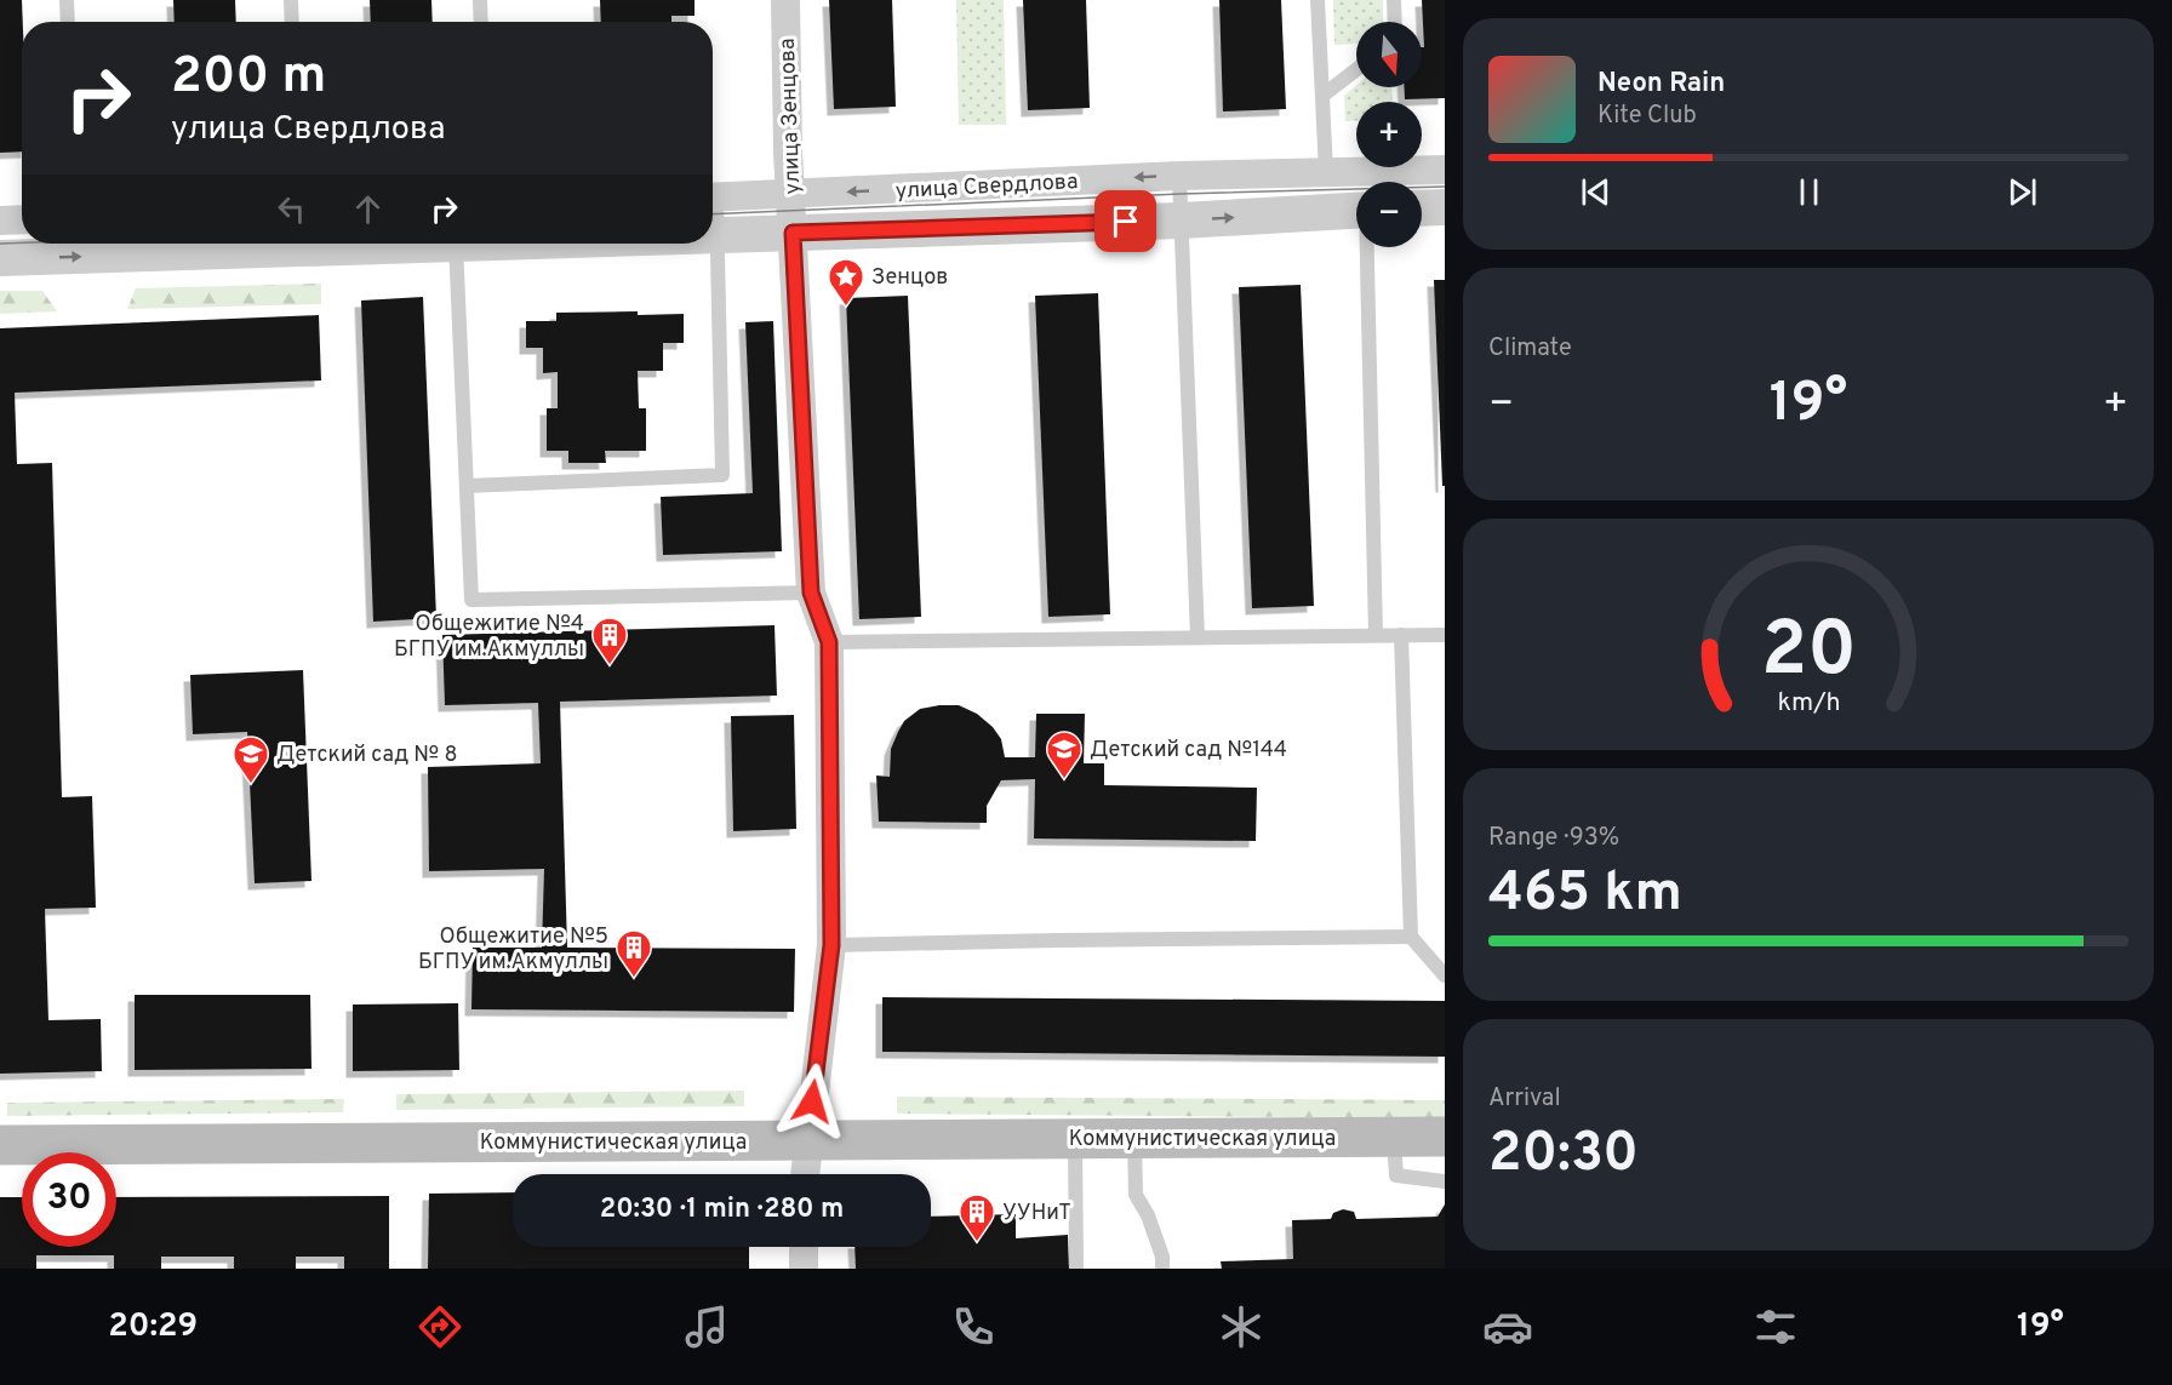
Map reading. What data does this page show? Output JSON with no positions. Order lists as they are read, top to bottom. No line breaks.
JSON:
{"streets":{"main road":["Коммунистическая улица"],"street":["улица Зенцова","улица Свердлова"]},"crossings":[["улица Зенцова","улица Свердлова"],["улица Зенцова","Коммунистическая улица"]],"places":{"place":["Зенцов"],"building":["Общежитие №4 БГПУ им.Акмуллы","Общежитие №5 БГПУ им.Акмуллы","УУНиТ"],"school or university":["Детский сад №144","Детский сад № 8"]},"north":"bottom","page":{"map_buttons":["+","−"],"turn":["200 m","улица Свердлова"],"song":["Neon Rain","Kite Club"],"tile":["Climate",["Range · 93%","465 km"],["Arrival","20:30"]],"heat":["−","19°","+"],"limit":"30","trip":"20:30 · 1 min · 280 m","tabs":["20:29","19°"],"gauge":["20","km/h"]}}
